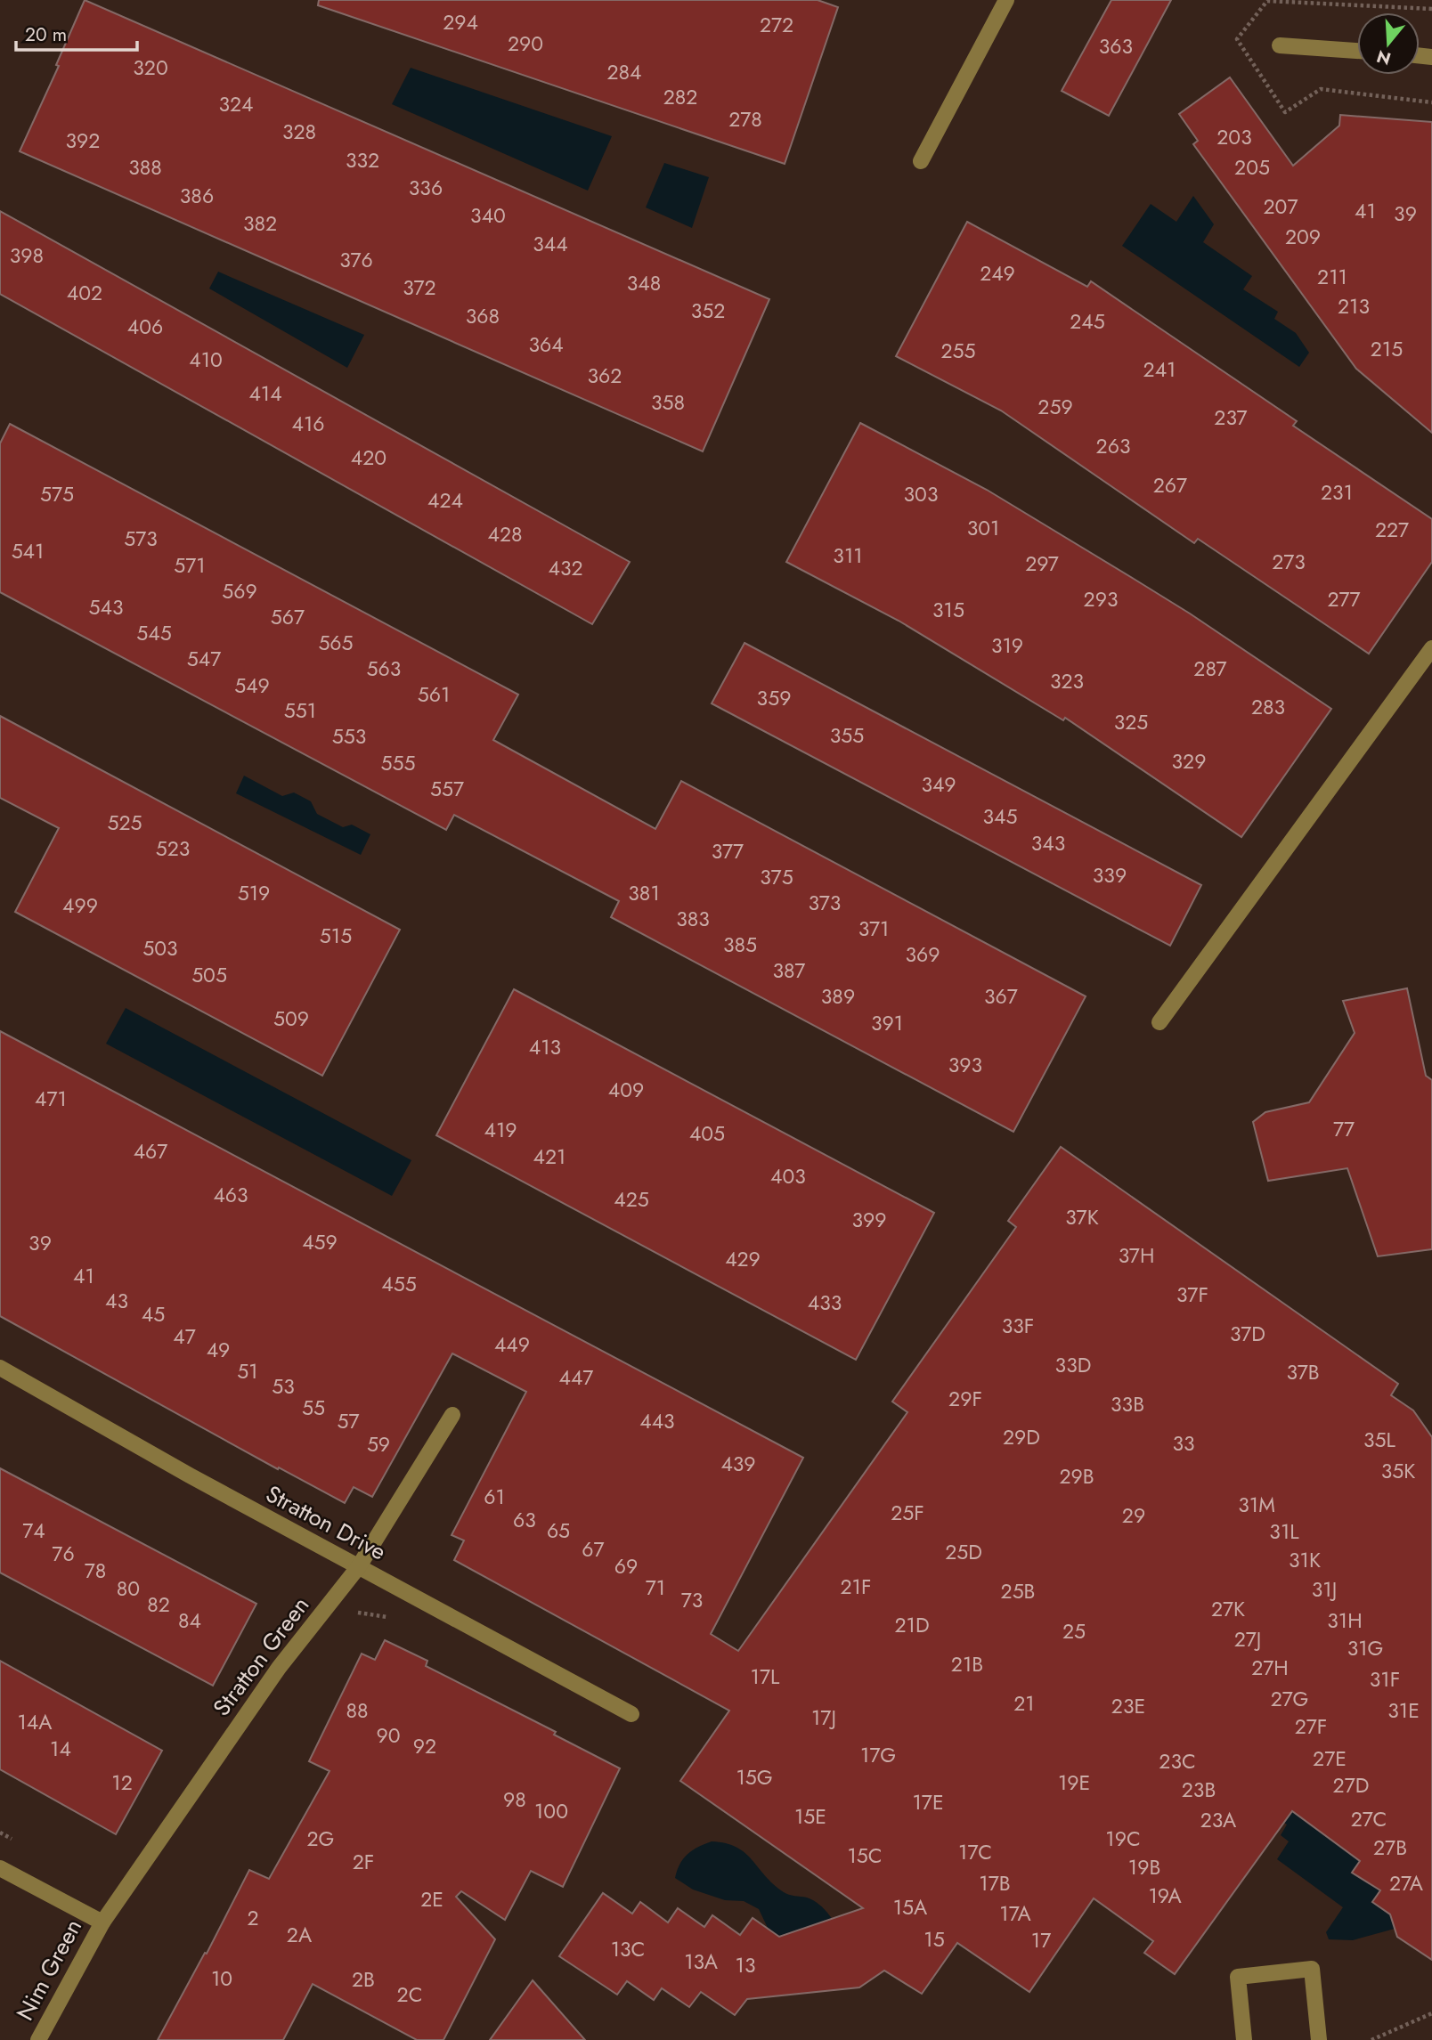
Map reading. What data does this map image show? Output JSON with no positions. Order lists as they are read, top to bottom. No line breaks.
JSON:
{"streets":{"street":["Stratton Drive","Stratton Green","Nim Green"]},"crossings":[["Stratton Drive","Stratton Green"],["Stratton Green","Nim Green"]],"house_numbers":["294","272","290","363","320","284","282","324","278","328","203","392","332","388","205","336","386","207","41","39","340","382","209","344","398","376","249","211","348","372","402","213","352","368","245","406","364","215","255","410","241","362","414","358","259","237","416","263","420","267","231","575","303","424","301","227","428","573","541","311","273","297","571","432","569","293","277","543","315","567","545","565","319","547","563","287","323","549","561","359","283","551","325","355","553","329","555","349","557","345","525","343","523","377","339","375","519","381","373","499","383","371","515","385","503","369","387","505","389","367","509","391","413","393","409","471","77","419","405","467","421","403","463","425","37K","399","459","39","37H","429","41","455","37F","43","433","45","33F","37D","47","449","49","33D","51","37B","447","53","29F","33B","55","57","443","29D","35L","33","59","439","35K","29B","61","31M","25F","29","63","74","65","31L","67","25D","76","31K","69","78","21F","71","80","31J","25B","73","82","27K","84","31H","21D","25","27J","31G","21B","27H","17L","31F","27G","21","23E","88","31E","17J","14A","27F","90","92","14","17G","27E","23C","15G","12","19E","27D","23B","98","17E","100","15E","27C","23A","2G","19C","27B","17C","15C","2F","19B","17B","27A","19A","2E","15A","17A","2","2A","15","17","13C","13A","13","10","2B","2C"],"scale_bar":"20 m","north":"bottom"}
